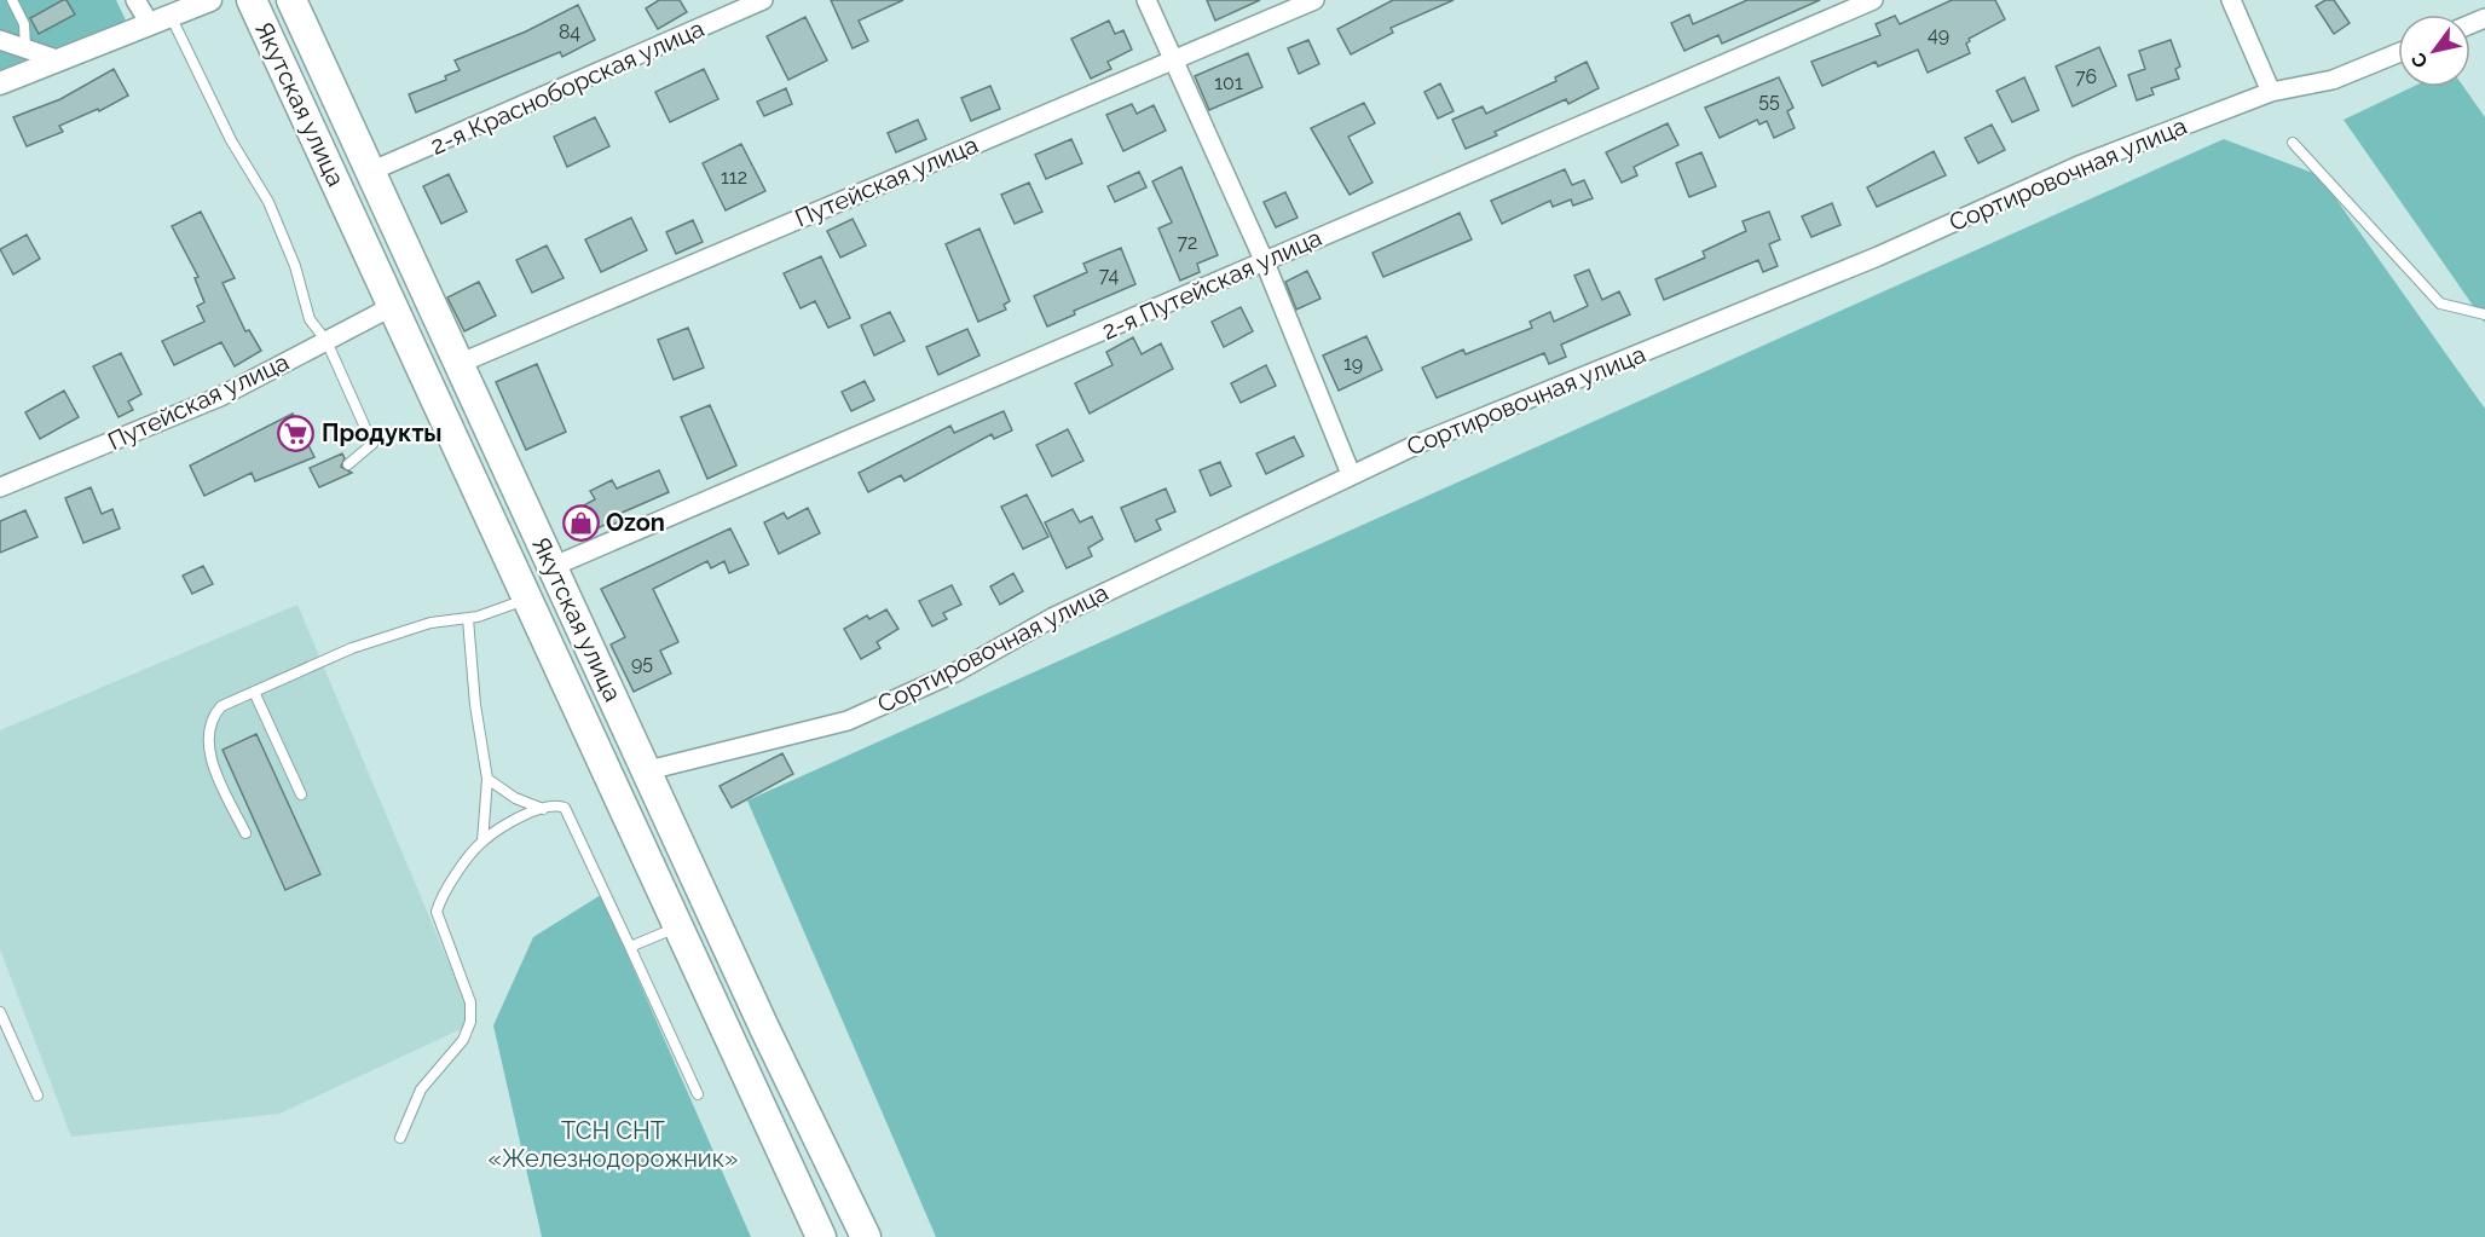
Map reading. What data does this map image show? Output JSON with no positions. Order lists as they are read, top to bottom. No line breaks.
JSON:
{"streets":{"main road":["Якутская улица"],"street":["2-я Красноборская улица","Сортировочная улица","Путейская улица","2-я Путейская улица"]},"crossings":[["2-я Красноборская улица","Якутская улица"],["Якутская улица","Сортировочная улица"],["Якутская улица","Путейская улица"],["Якутская улица","2-я Путейская улица"]],"parks":["ТСН СНТ «Железнодорожник»"],"places":{"supermarket":["Продукты"],"shop":["Ozon"]},"house_numbers":["84","49","76","101","55","112","72","74","19","95"],"north":"bottom left"}
